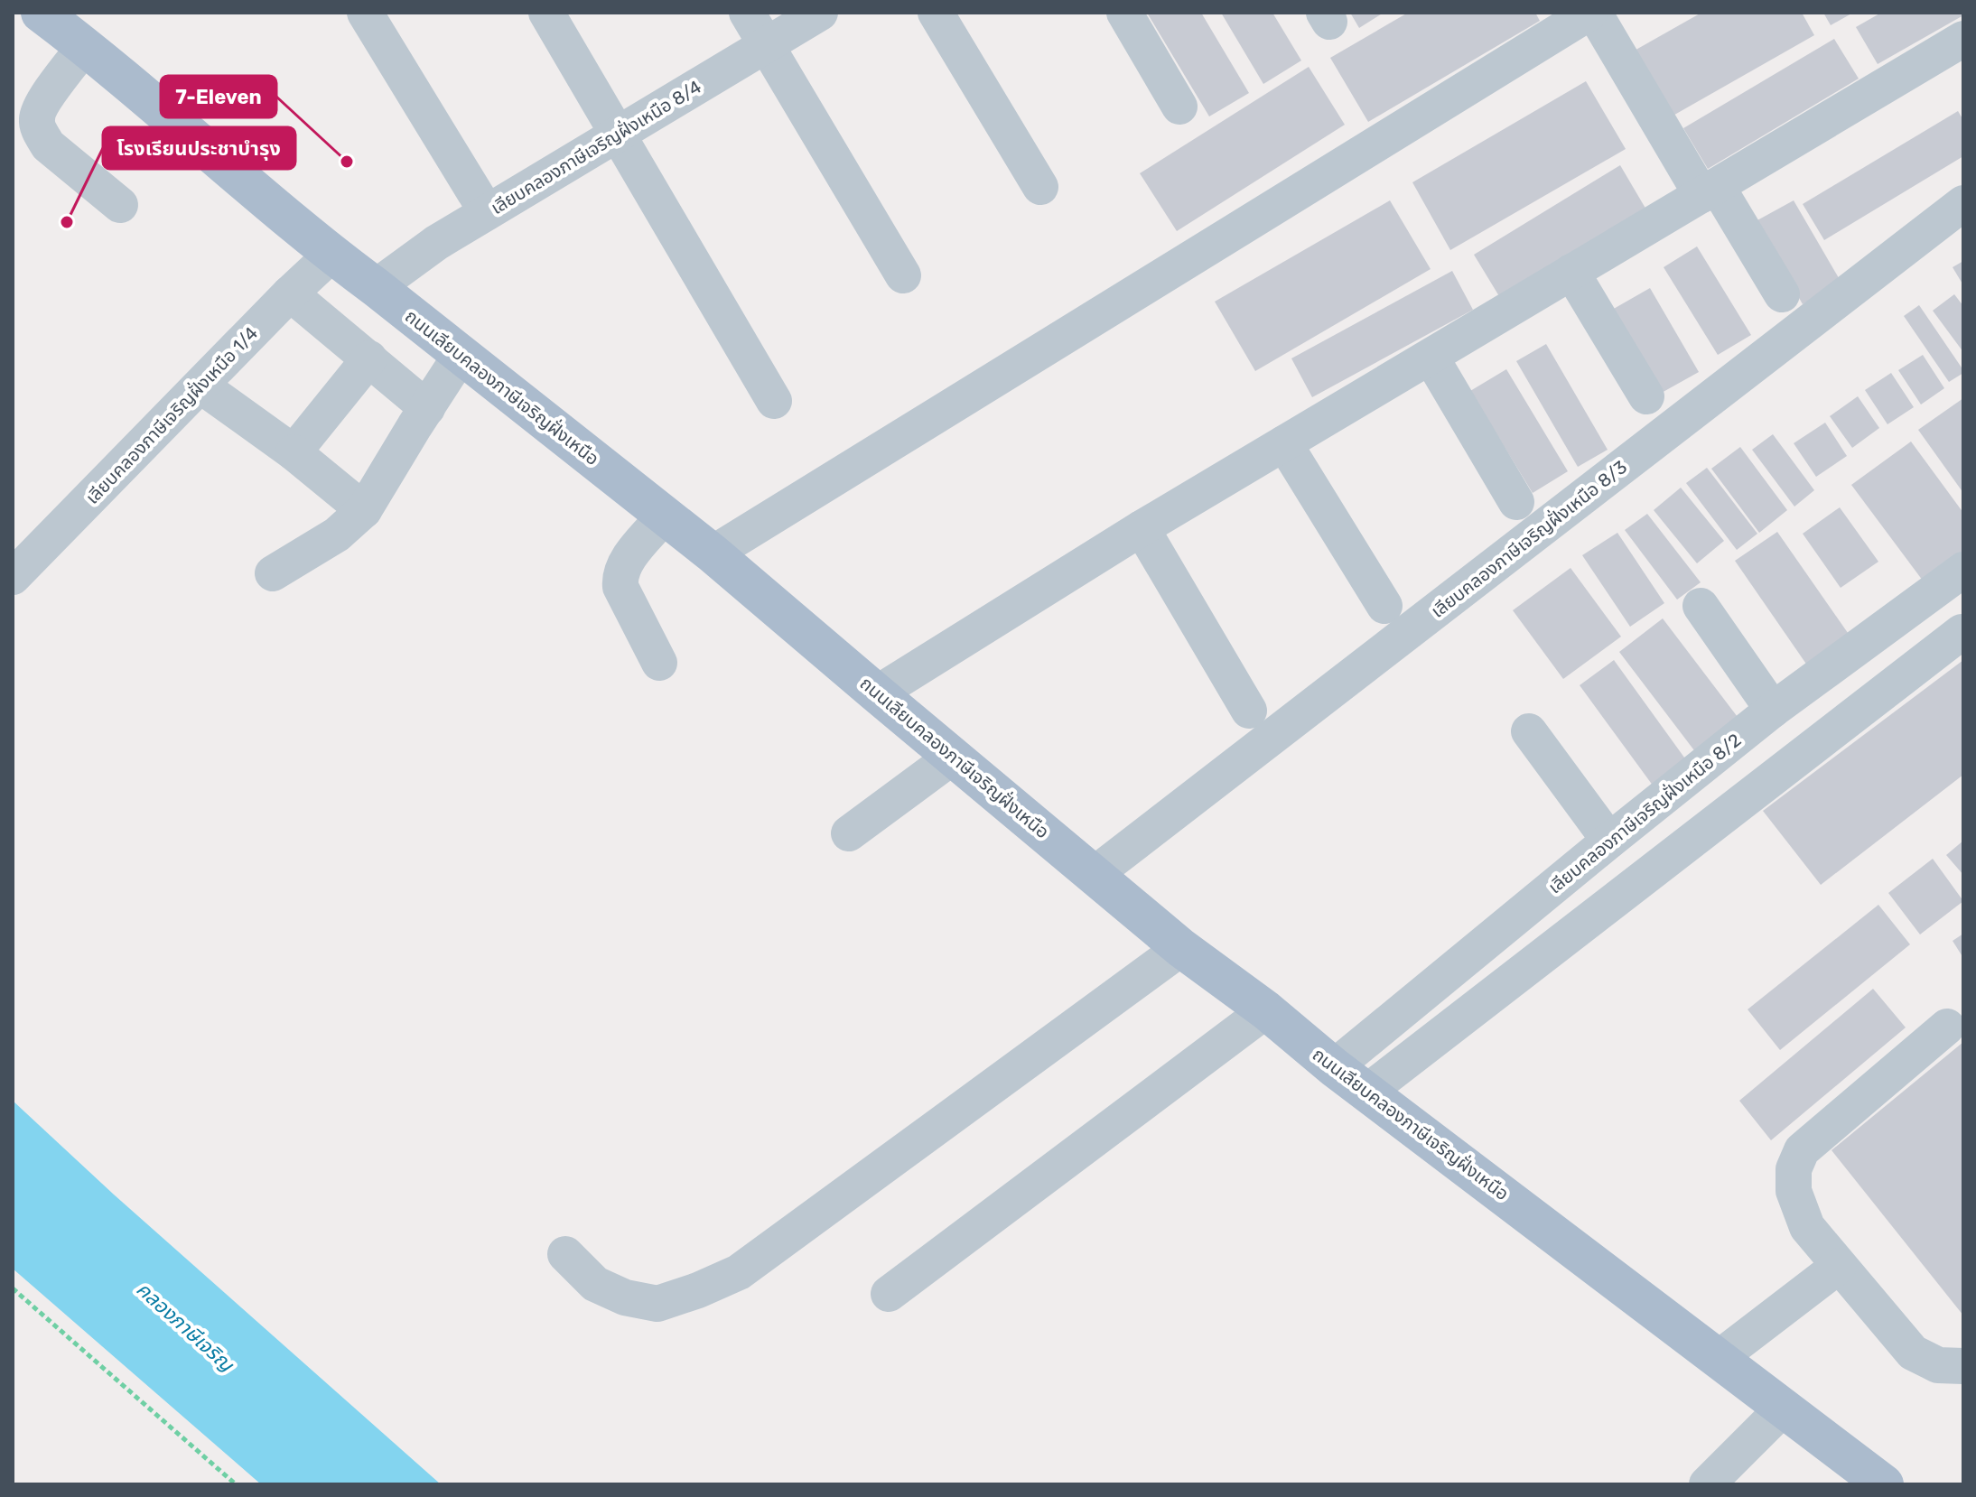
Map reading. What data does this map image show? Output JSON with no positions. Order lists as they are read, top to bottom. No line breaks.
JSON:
{"streets":{"main road":["ถนนเลียบคลองภาษีเจริญฝั่งเหนือ"],"street":["เลียบคลองภาษีเจริญฝั่งเหนือ 8/4","เลียบคลองภาษีเจริญฝั่งเหนือ 1/4","เลียบคลองภาษีเจริญฝั่งเหนือ 8/3","เลียบคลองภาษีเจริญฝั่งเหนือ 8/2"]},"crossings":[["เลียบคลองภาษีเจริญฝั่งเหนือ 8/4","ถนนเลียบคลองภาษีเจริญฝั่งเหนือ"],["ถนนเลียบคลองภาษีเจริญฝั่งเหนือ","เลียบคลองภาษีเจริญฝั่งเหนือ 1/4"],["ถนนเลียบคลองภาษีเจริญฝั่งเหนือ","เลียบคลองภาษีเจริญฝั่งเหนือ 8/3"],["ถนนเลียบคลองภาษีเจริญฝั่งเหนือ","เลียบคลองภาษีเจริญฝั่งเหนือ 8/2"]],"water":["คลองภาษีเจริญ"],"places":["7-Eleven","โรงเรียนประชาบำรุง"]}
